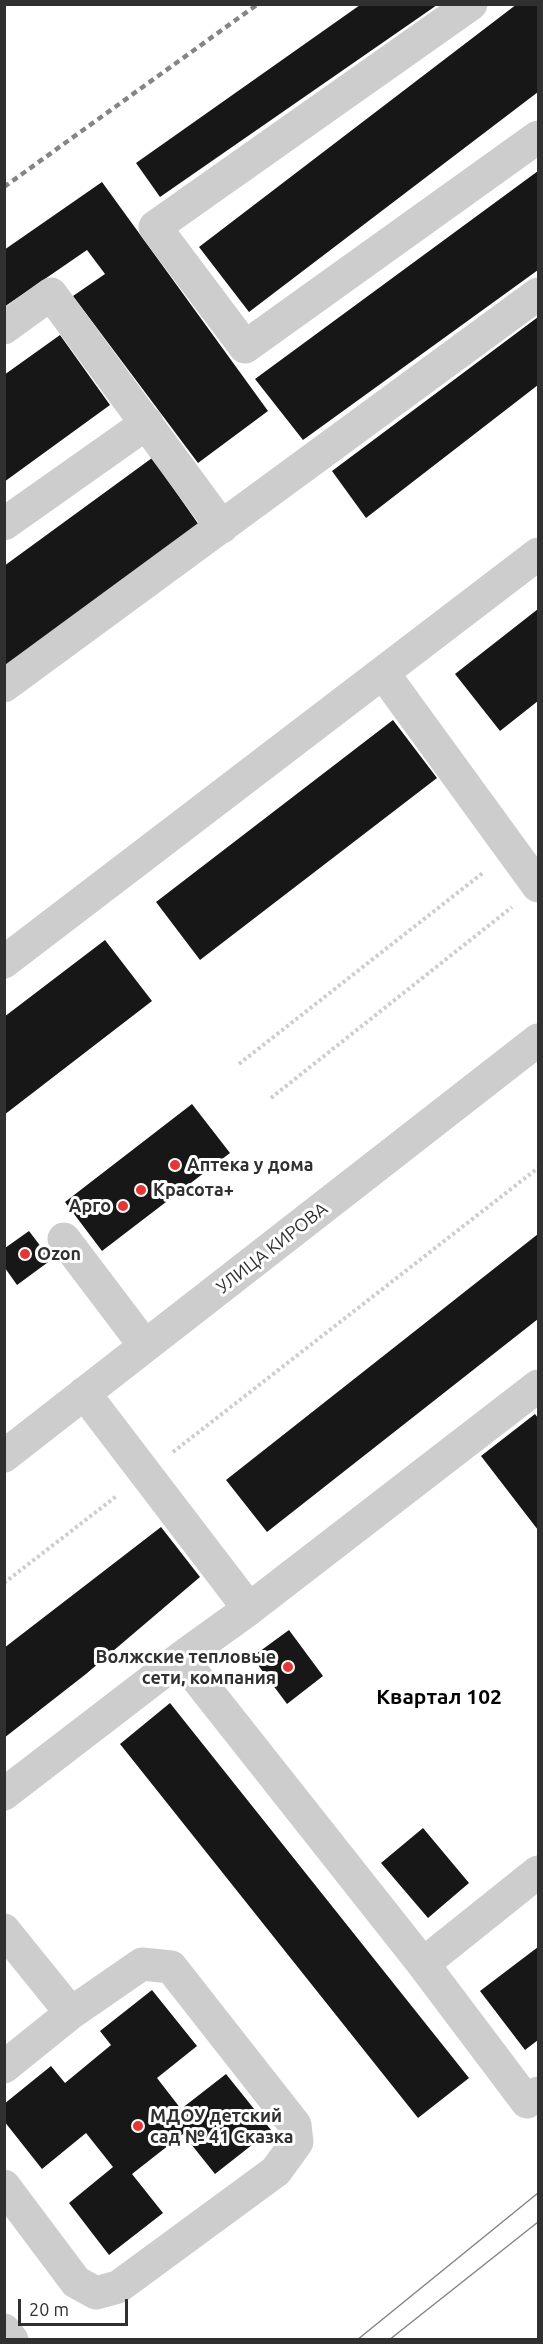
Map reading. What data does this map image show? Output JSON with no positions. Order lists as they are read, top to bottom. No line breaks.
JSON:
{"streets":{"street":["УЛИЦА КИРОВА"]},"districts":["Квартал 102"],"places":["Аптека у дома","Красота+","Арго","Ozon","Волжские тепловые сети, компания","МДОУ детский сад № 41 Сказка"],"scale_bar":"20 m"}
